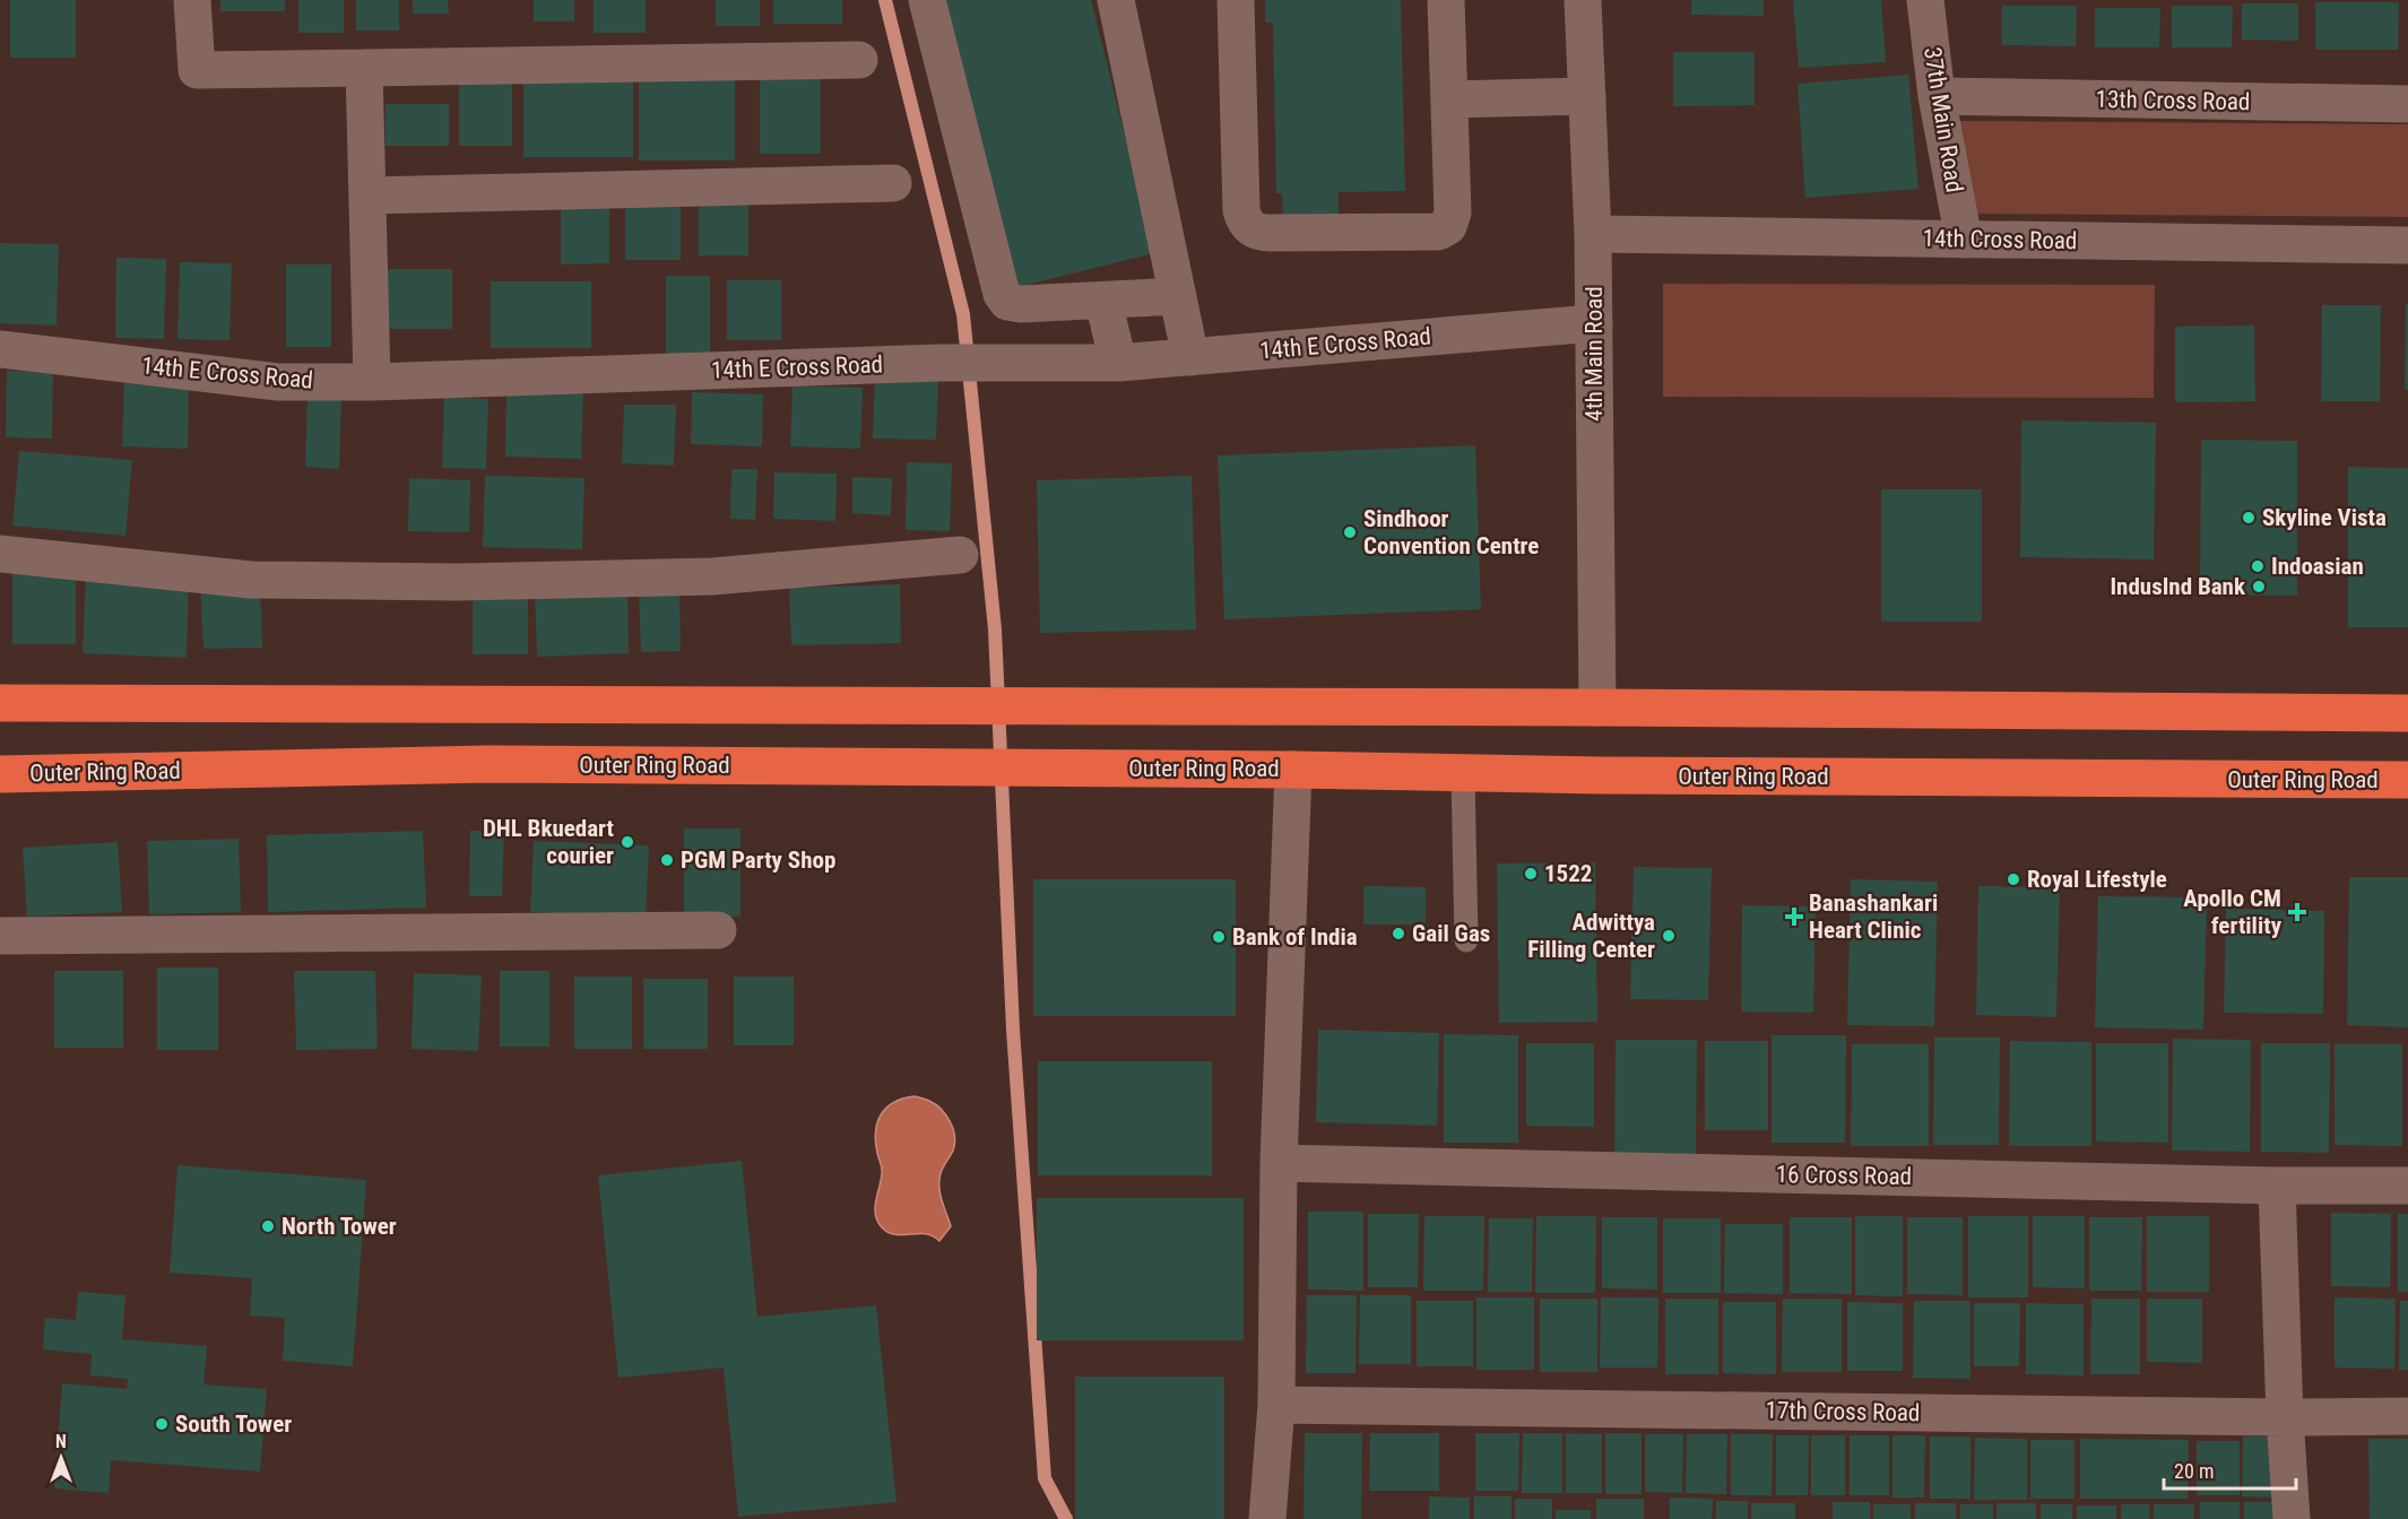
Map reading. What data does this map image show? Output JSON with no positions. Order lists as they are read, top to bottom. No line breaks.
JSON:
{"streets":{"highway":["Outer Ring Road"],"street":["13th Cross Road","37th Main Road","14th Cross Road","14th E Cross Road","4th Main Road","16 Cross Road","17th Cross Road"]},"crossings":[["13th Cross Road","37th Main Road"],["37th Main Road","14th Cross Road"],["14th Cross Road","4th Main Road"],["14th E Cross Road","4th Main Road"]],"places":{"other":["Skyline Vista","Sindhoor Convention Centre","Indoasian","IndusInd Bank","DHL Bkuedart courier","PGM Party Shop","1522","Royal Lifestyle","Gail Gas","Adwittya Filling Center","Bank of India","North Tower","South Tower"],"health":["Apollo CM fertility","Banashankari Heart Clinic"]},"scale_bar":"20 m","north":"top"}
